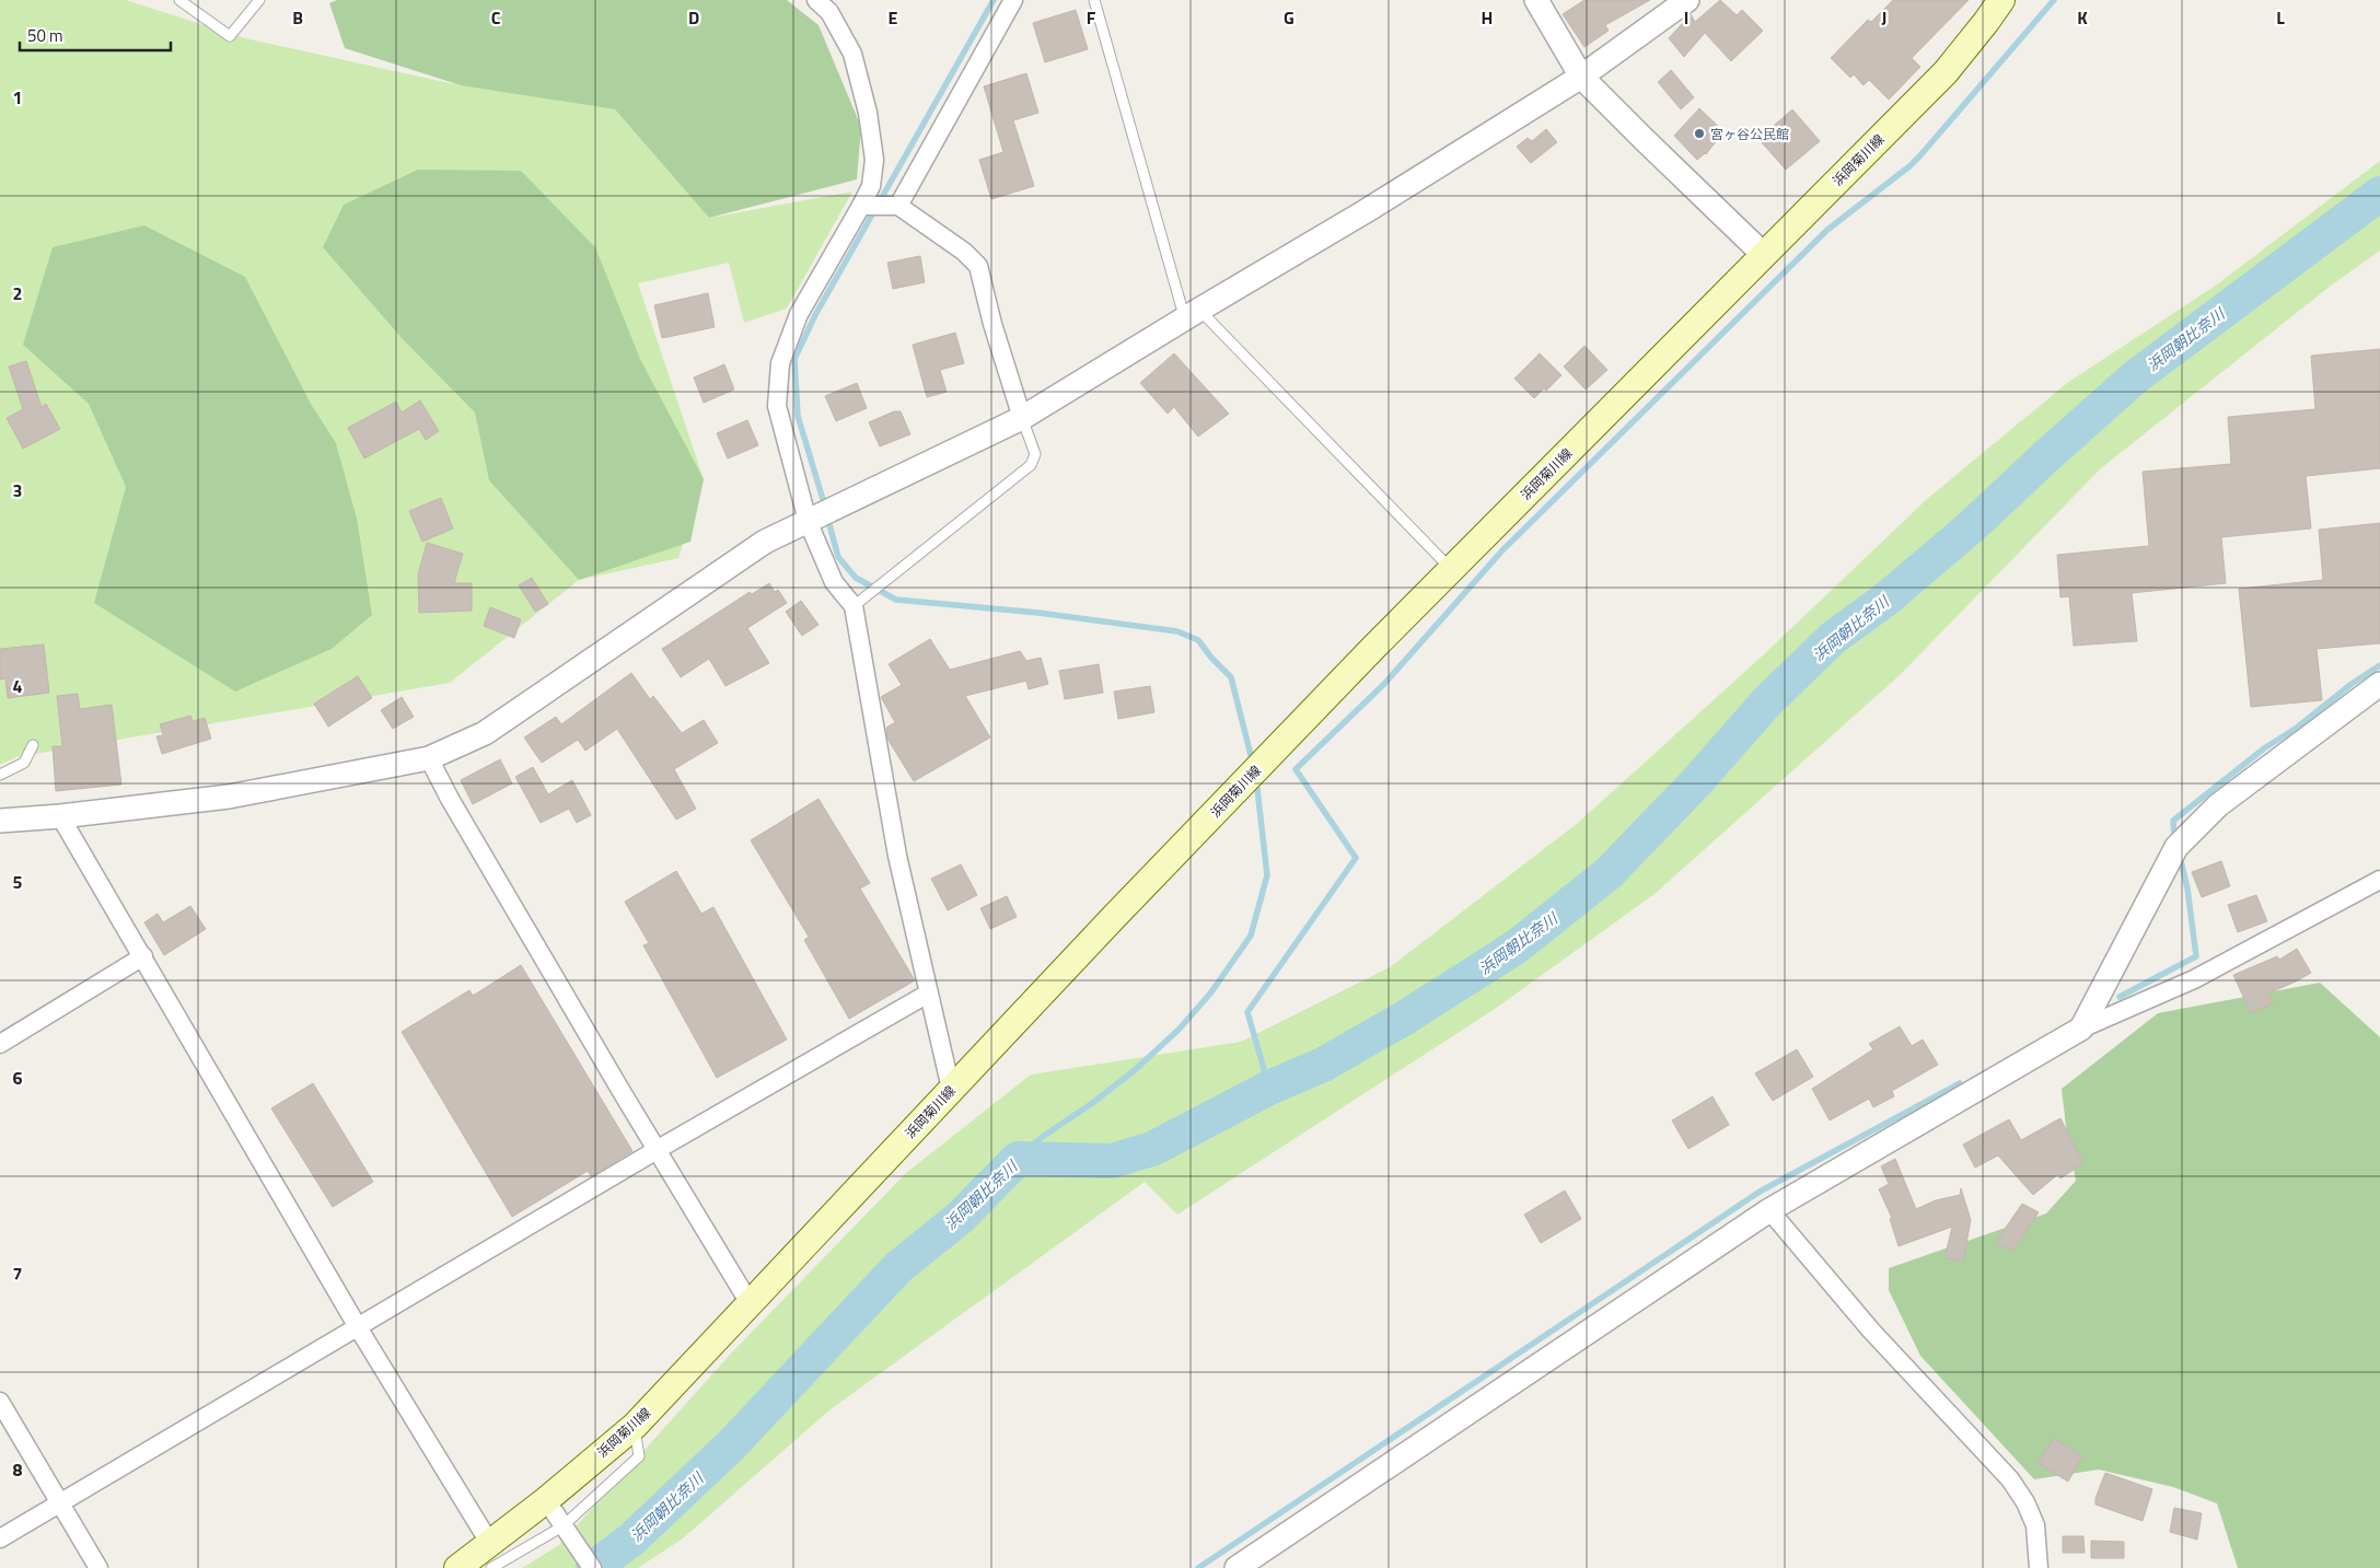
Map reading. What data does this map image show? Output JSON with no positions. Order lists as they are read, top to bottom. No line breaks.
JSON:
{"streets":{"main road":["浜岡菊川線"]},"water":["浜岡朝比奈川"],"places":["宮ヶ谷公民館"],"scale_bar":"50 m","grid":{"columns":["B","C","D","E","F","G","H","I","J","K","L"],"rows":["1","2","3","4","5","6","7","8"]}}
